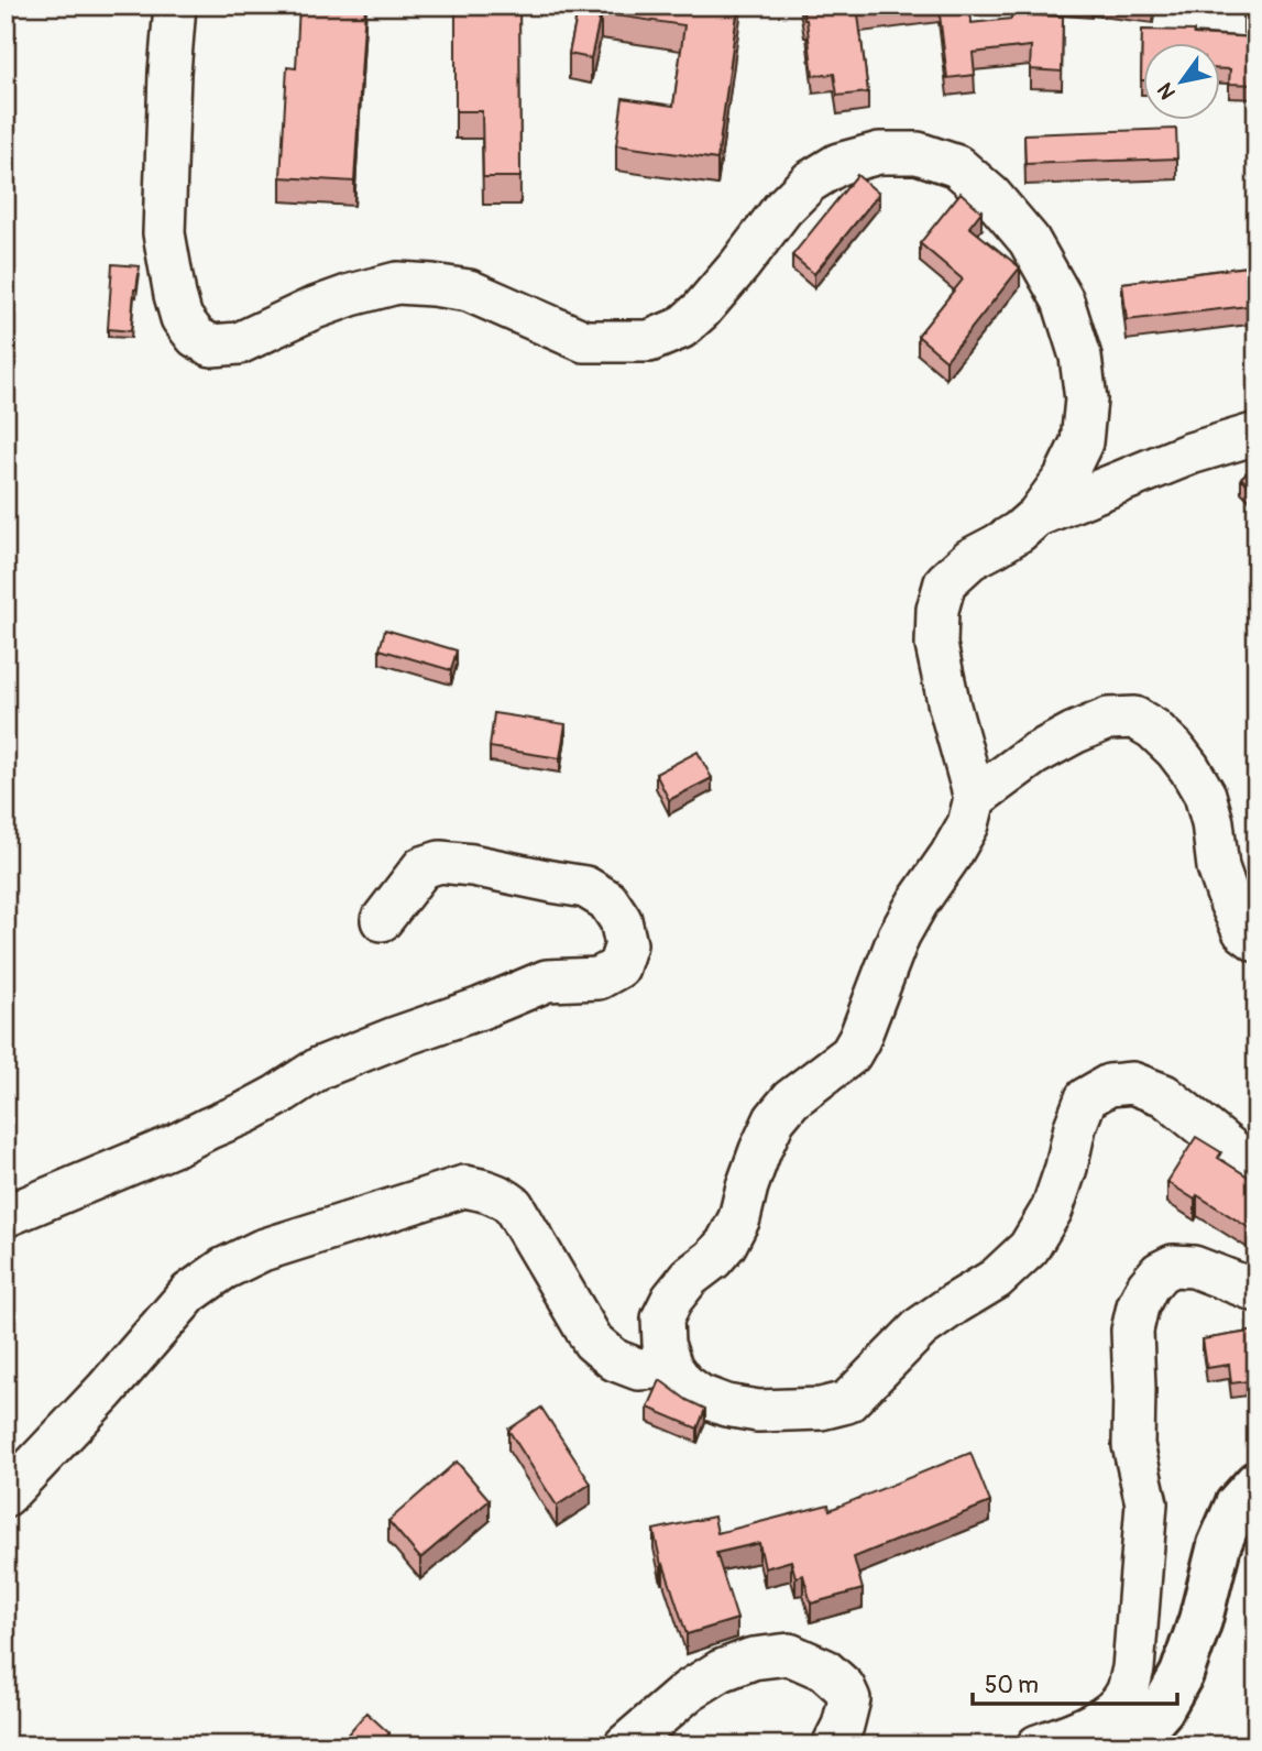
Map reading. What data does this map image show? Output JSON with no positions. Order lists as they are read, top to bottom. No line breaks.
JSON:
{"scale_bar":"50 m","north":"bottom left"}
